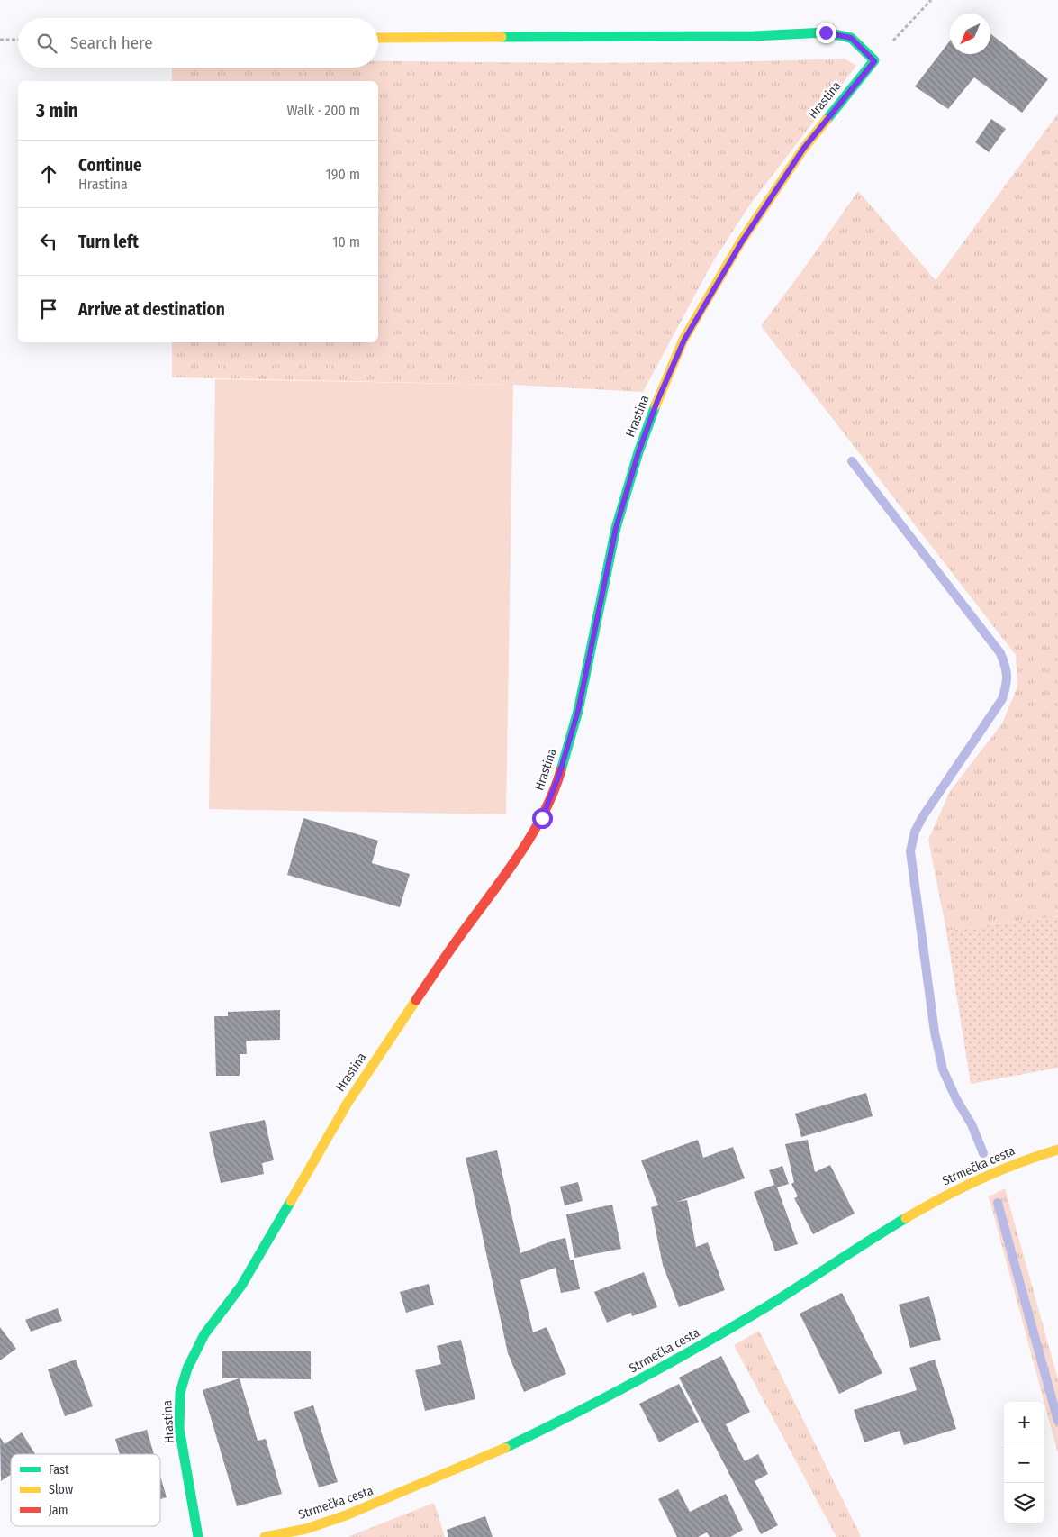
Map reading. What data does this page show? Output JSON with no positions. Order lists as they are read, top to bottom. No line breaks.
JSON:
{"streets":{"street":["Hrastina","Strmečka cesta"]},"legend":["Fast","Slow","Jam"],"north":"bottom left","page":{"search":"Search here","heading":["3 min","Walk · 200 m"],"list":[["Continue","Hrastina","190 m"],["Turn left","10 m"],"Arrive at destination"],"map_buttons":["+","−"]}}
